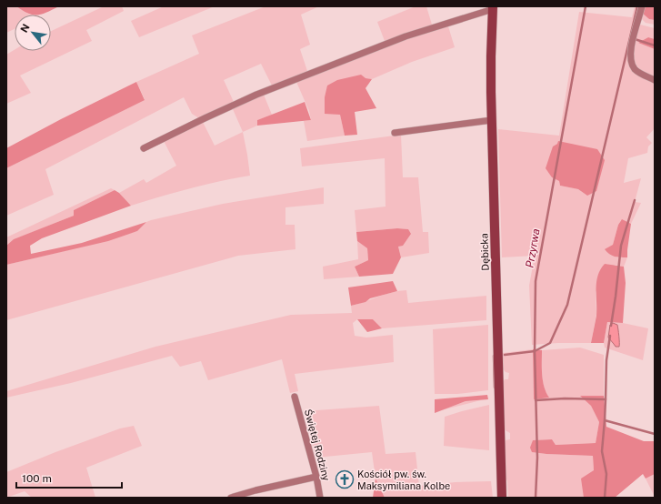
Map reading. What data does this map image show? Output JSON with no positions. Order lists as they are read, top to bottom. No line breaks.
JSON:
{"streets":{"street":["Dębicka","Świętej Rodziny"]},"water":["Przyrwa"],"places":{"church":["Kościół pw. św. Maksymiliana Kolbe"]},"scale_bar":"100 m","north":"top left"}
